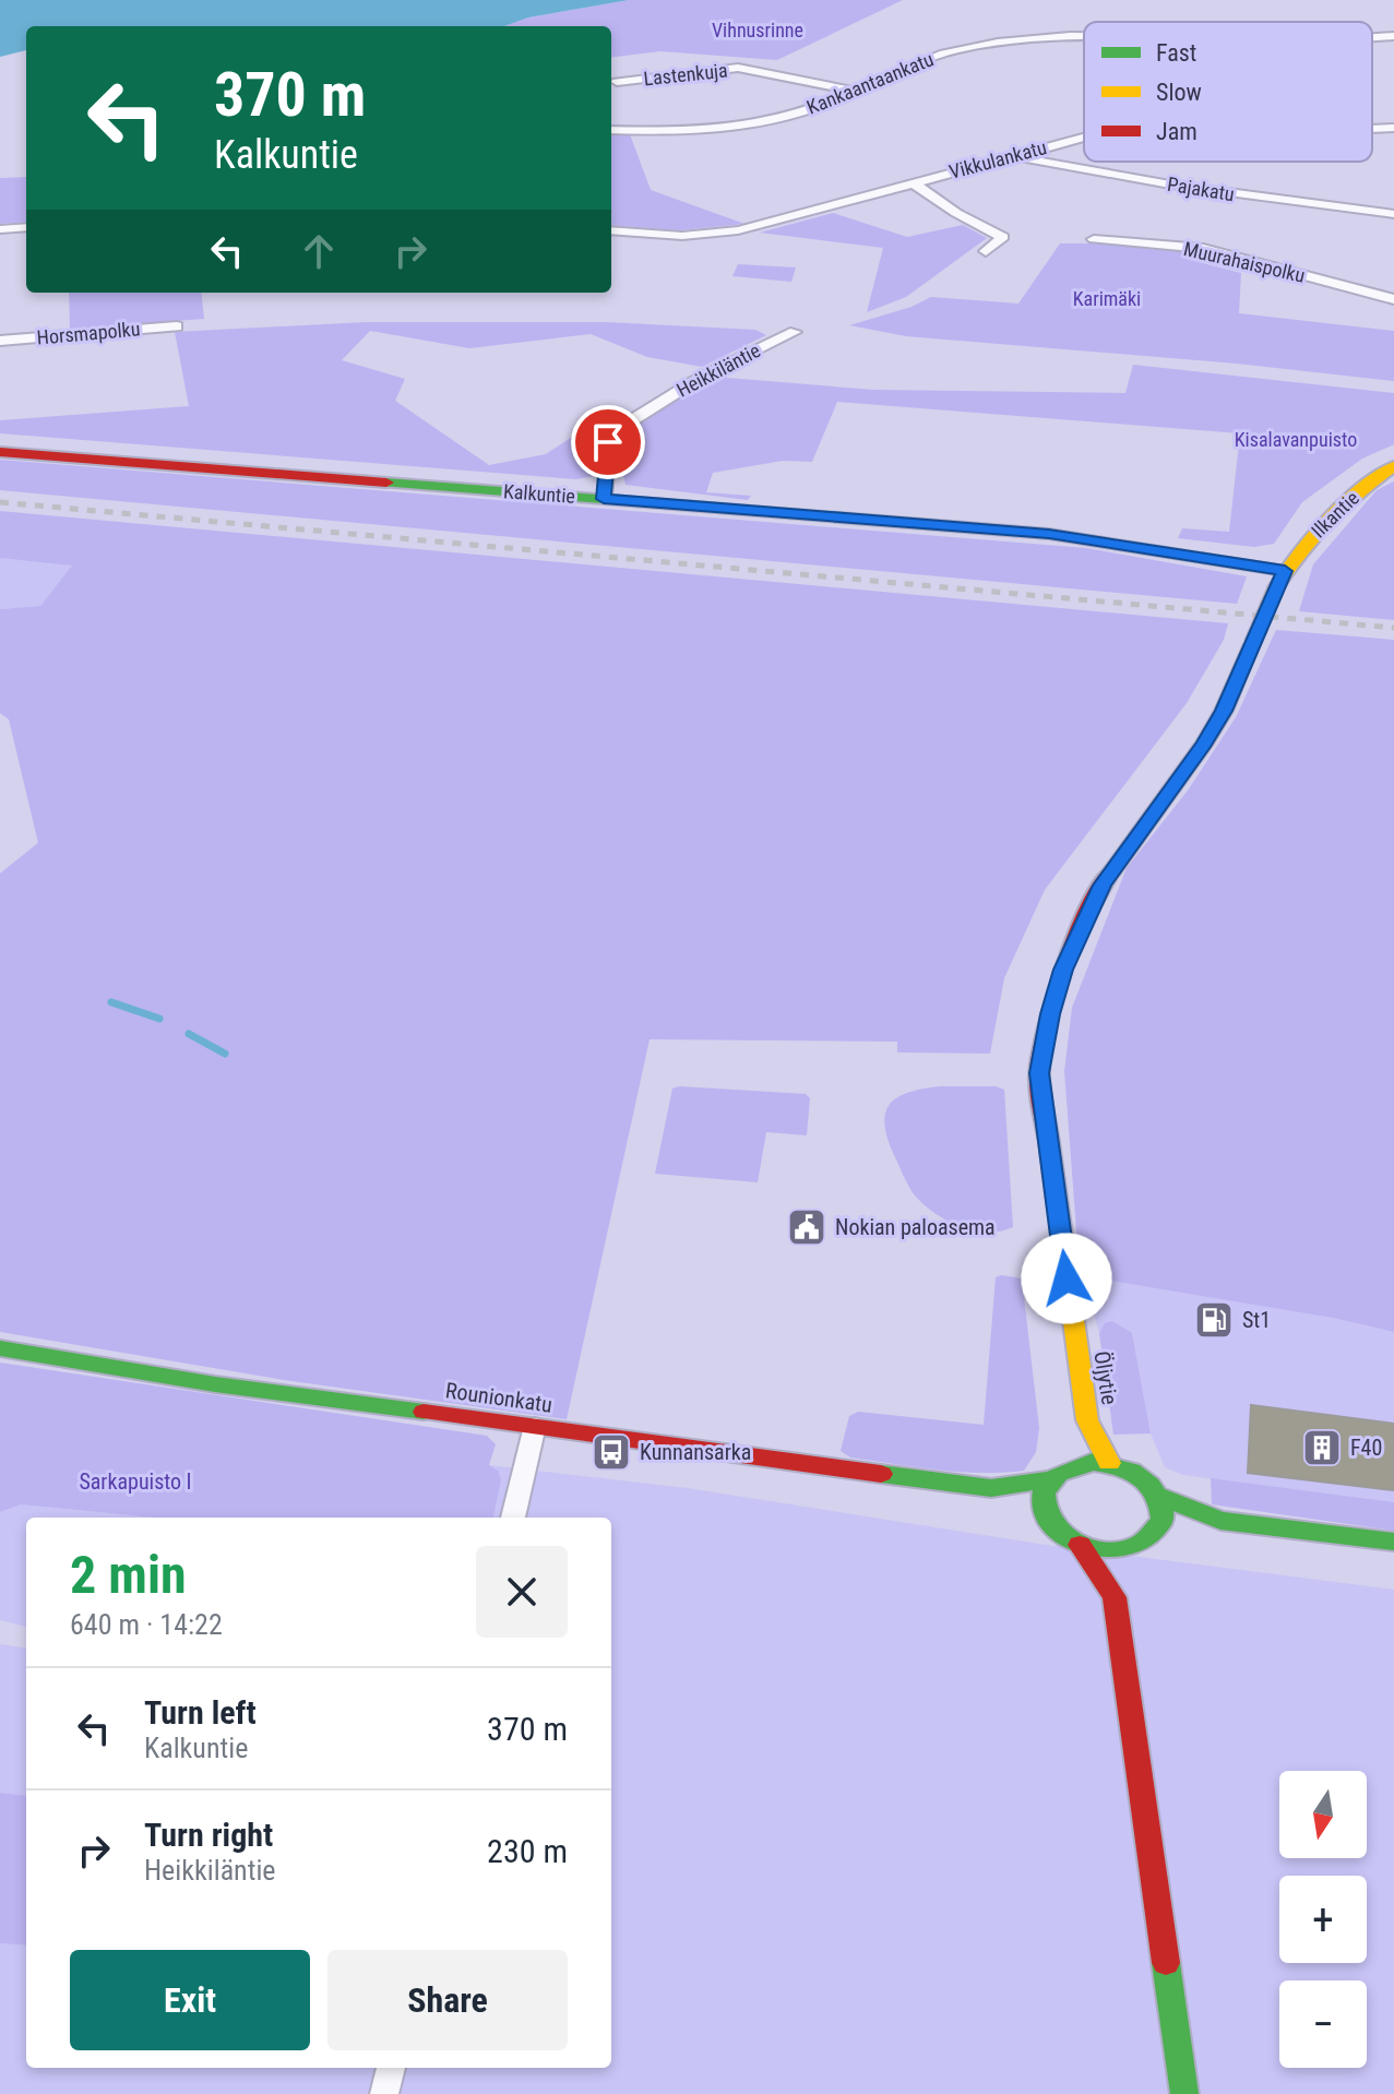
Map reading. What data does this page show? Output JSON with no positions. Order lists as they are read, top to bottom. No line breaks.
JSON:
{"streets":{"main road":["Kalkuntie","Ilkantie","Öljytie","Rounionkatu"],"street":["Lastenkuja","Kankaantaankatu","Vikkulankatu","Pajakatu","Muurahaispolku","Horsmapolku","Heikkiläntie"]},"crossings":[["Lastenkuja","Kankaantaankatu"],["Vikkulankatu","Pajakatu"],["Heikkiläntie","Kalkuntie"],["Kalkuntie","Ilkantie"],["Kalkuntie","Öljytie"],["Ilkantie","Öljytie"],["Öljytie","Rounionkatu"]],"parks":["Vihnusrinne","Karimäki","Kisalavanpuisto","Sarkapuisto I"],"places":{"public building":["Nokian paloasema"],"fuel station":["St1"],"building":["F40"],"bus stop":["Kunnansarka"]},"legend":["Fast","Slow","Jam"],"north":"bottom","page":{"turn":["370 m","Kalkuntie"],"heading":["2 min","640 m · 14:22"],"list":[{"name":"Turn left","note":"Kalkuntie","value":"370 m"},{"name":"Turn right","note":"Heikkiläntie","value":"230 m"}],"map_buttons":["+","−"],"buttons":["Exit","Share"]}}
